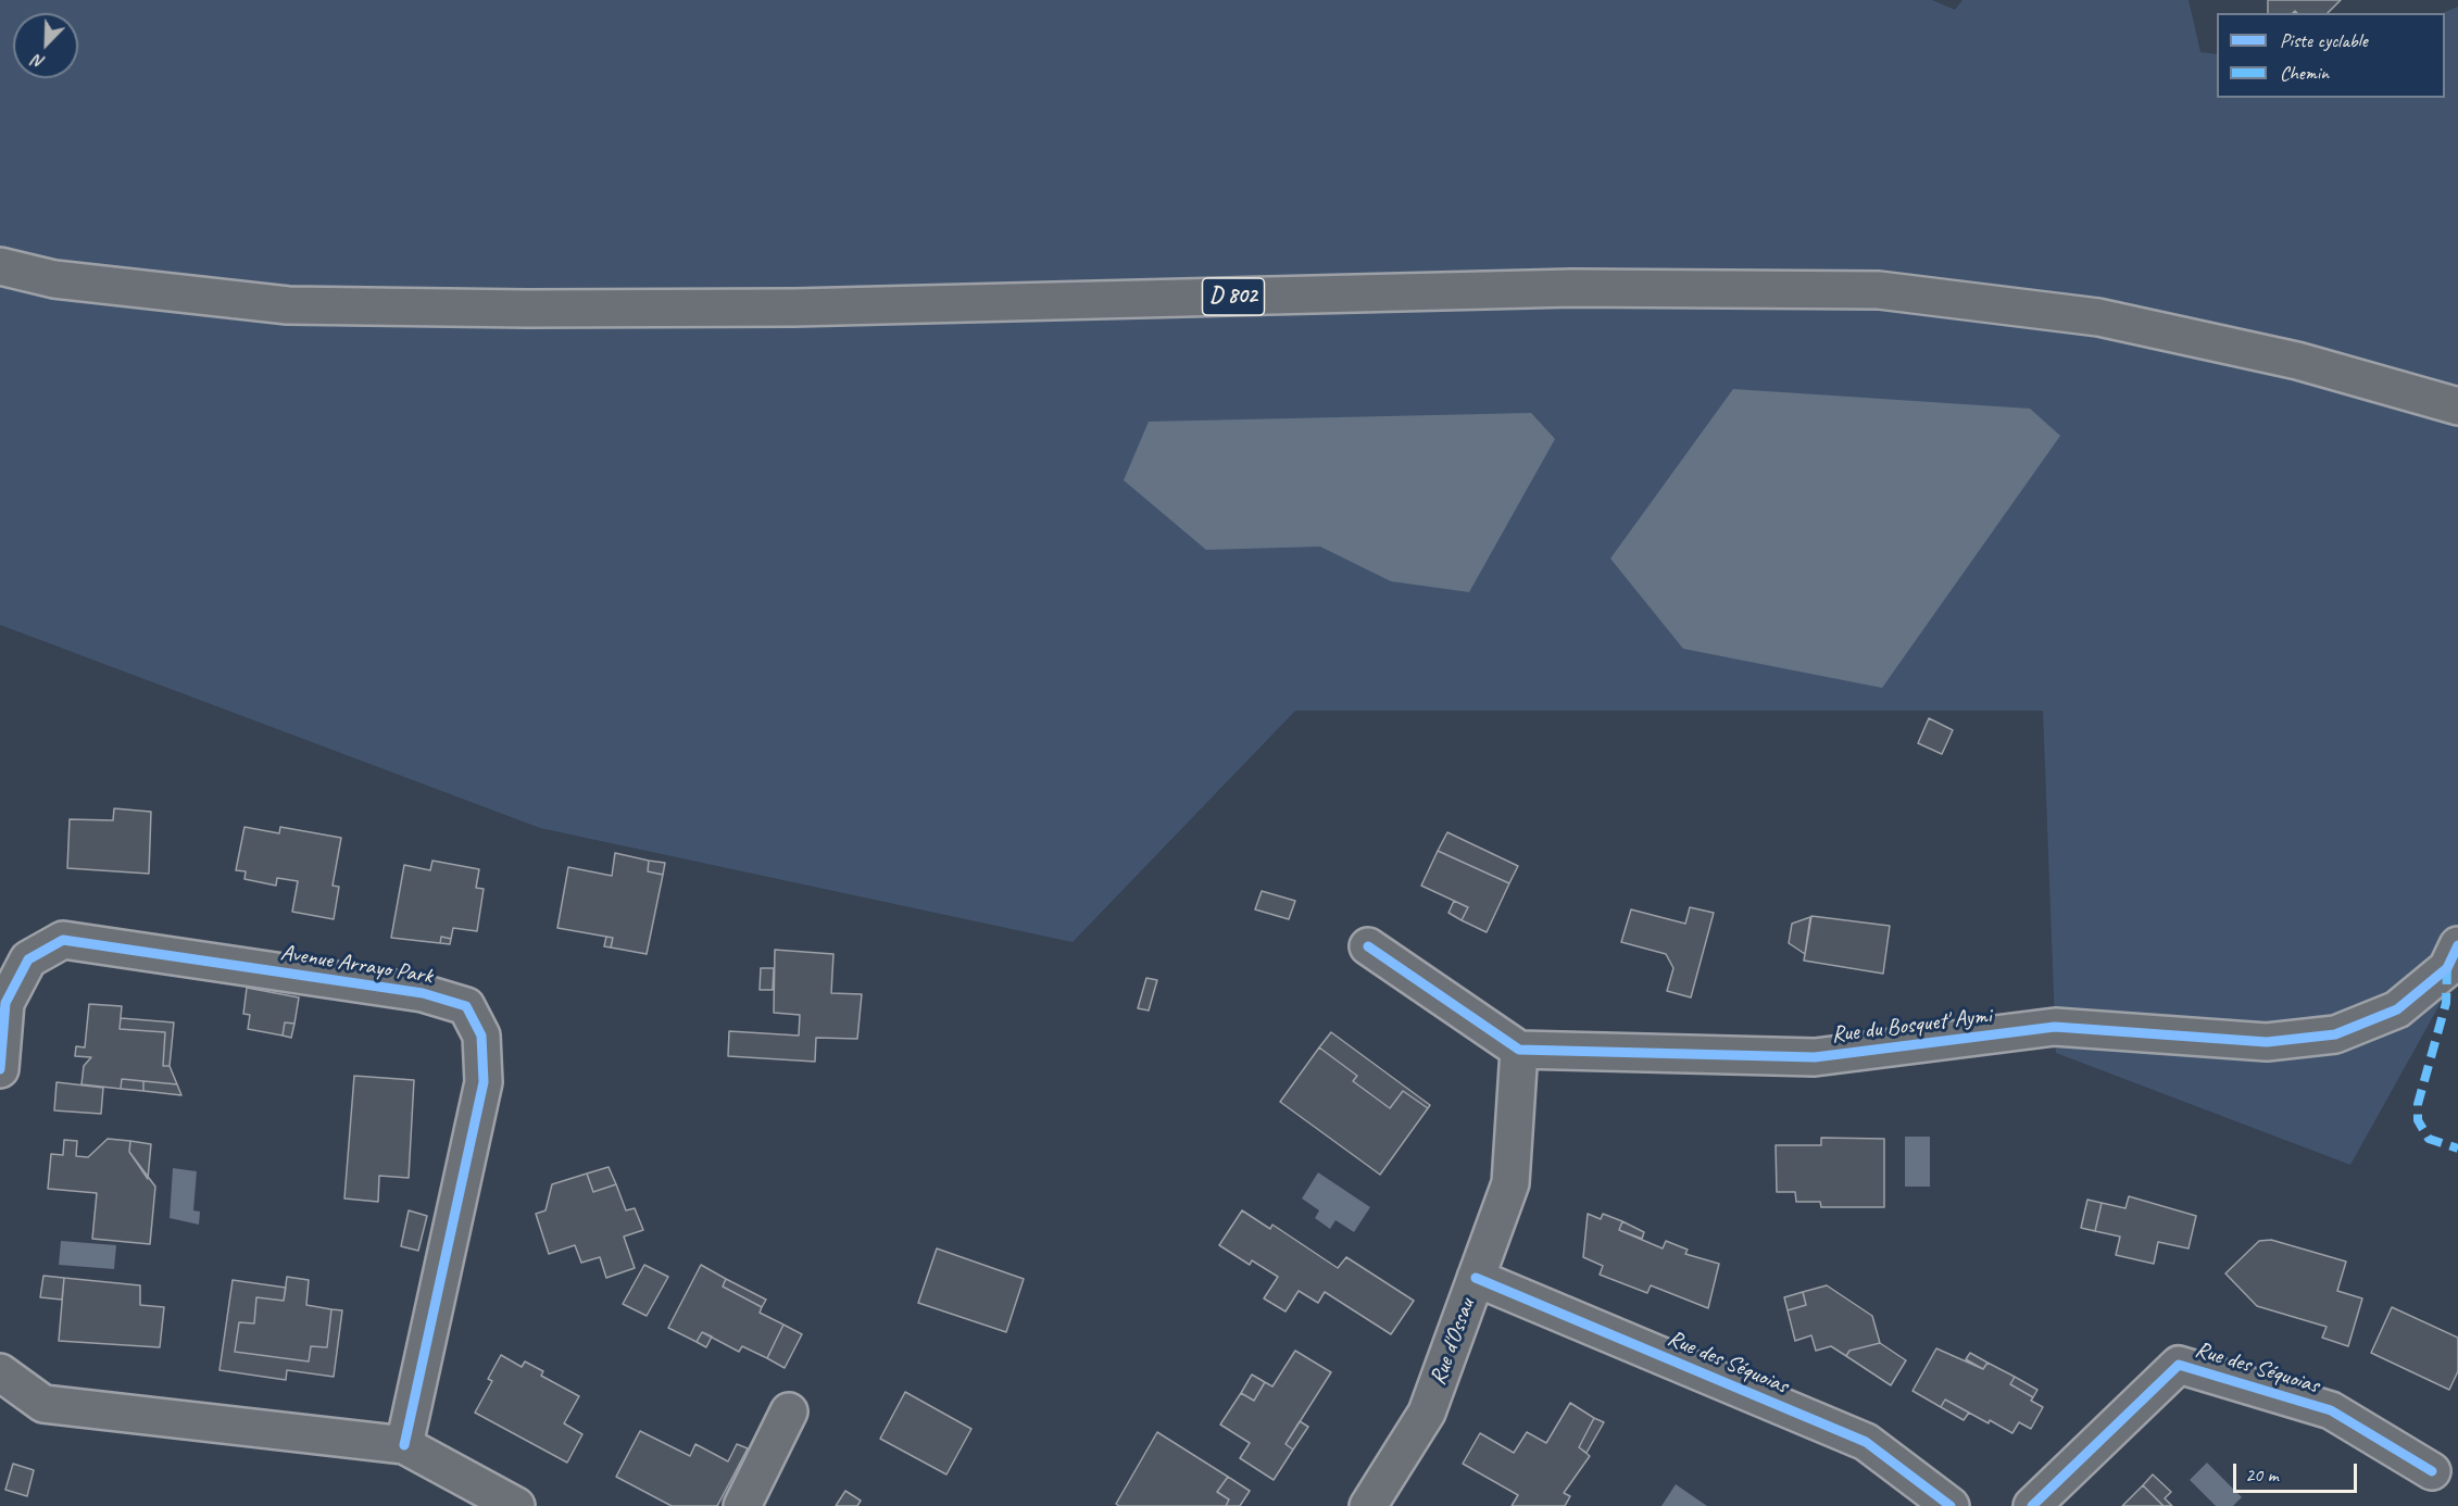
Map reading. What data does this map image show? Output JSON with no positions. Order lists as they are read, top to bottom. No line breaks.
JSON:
{"streets":{"street":["D 802","Avenue Arrayo Park","Rue du Bosquet' Aymi","Rue d'Ossau","Rue des Séquoias"]},"crossings":[["Rue du Bosquet' Aymi","Rue d'Ossau"],["Rue d'Ossau","Rue des Séquoias"]],"legend":["Piste cyclable","Chemin"],"scale_bar":"20 m","north":"bottom left"}
